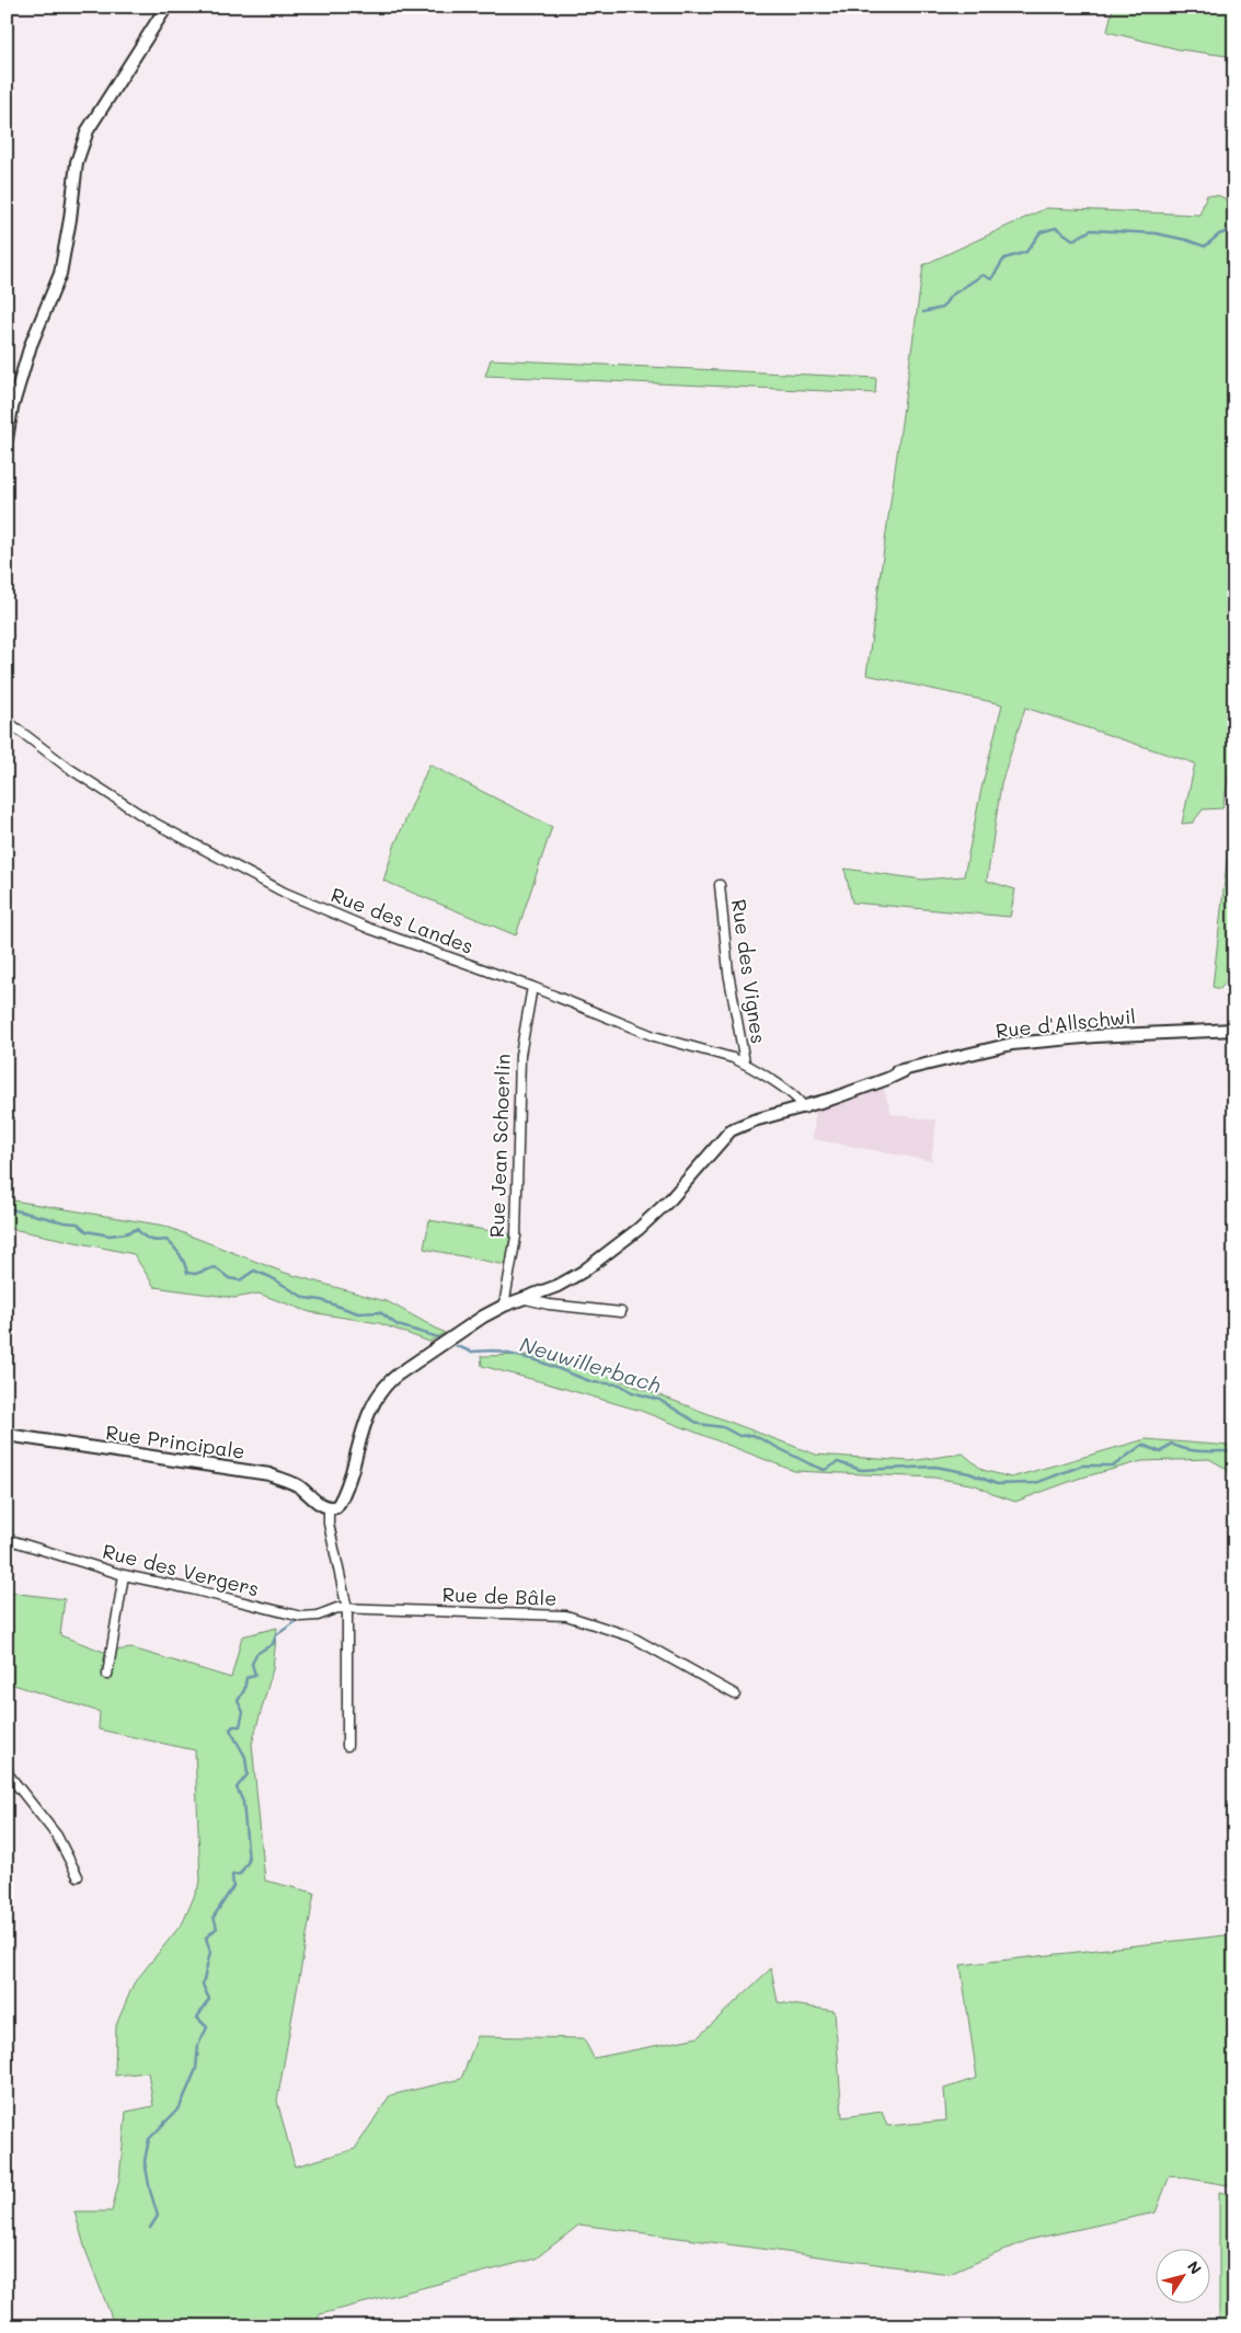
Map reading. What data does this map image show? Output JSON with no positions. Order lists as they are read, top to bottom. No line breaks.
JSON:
{"streets":{"street":["Rue des Landes","Rue des Vignes","Rue d'Allschwil","Rue Jean Schoerlin","Rue Principale","Rue des Vergers","Rue de Bâle"]},"crossings":[["Rue des Landes","Rue des Vignes"],["Rue des Landes","Rue d'Allschwil"],["Rue des Landes","Rue Jean Schoerlin"],["Rue d'Allschwil","Rue Jean Schoerlin"],["Rue d'Allschwil","Rue Principale"],["Rue des Vergers","Rue de Bâle"]],"water":["Neuwillerbach"],"north":"top right"}
